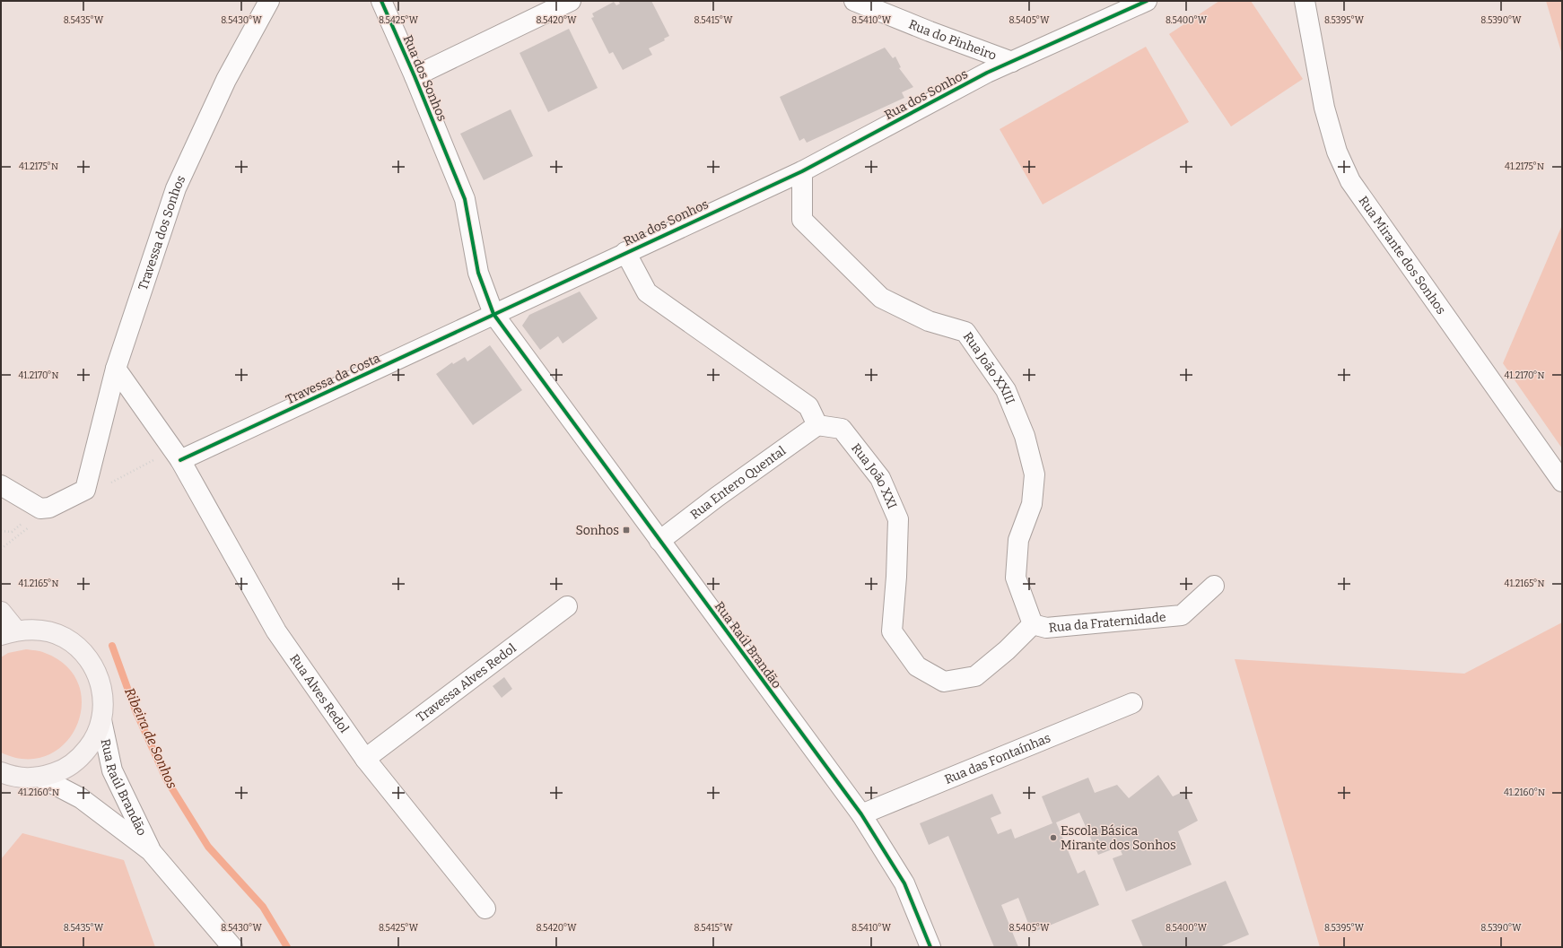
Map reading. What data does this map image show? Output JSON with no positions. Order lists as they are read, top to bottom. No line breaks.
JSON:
{"streets":{"street":["Rua do Pinheiro","Rua dos Sonhos","Travessa dos Sonhos","Rua Mirante dos Sonhos","Rua João XXIII","Travessa da Costa","Rua João XXI","Rua Entero Quental","Rua da Fraternidade","Rua Raúl Brandão","Travessa Alves Redol","Rua Alves Redol","Rua das Fontaínhas"]},"crossings":[["Rua do Pinheiro","Rua dos Sonhos"],["Rua dos Sonhos","Rua João XXIII"],["Rua dos Sonhos","Travessa da Costa"],["Rua dos Sonhos","Rua Raúl Brandão"],["Rua João XXIII","Rua João XXI"],["Rua João XXIII","Rua da Fraternidade"],["Travessa da Costa","Rua Raúl Brandão"],["Travessa da Costa","Rua Alves Redol"],["Rua João XXI","Rua Entero Quental"],["Rua João XXI","Rua da Fraternidade"],["Rua Entero Quental","Rua Raúl Brandão"],["Rua Raúl Brandão","Rua das Fontaínhas"],["Travessa Alves Redol","Rua Alves Redol"]],"water":["Ribeira de Sonhos"],"places":{"transit":["Sonhos"],"other":["Escola Básica Mirante dos Sonhos"]},"coordinates":["8.5435°W","8.5430°W","8.5425°W","8.5420°W","8.5415°W","8.5410°W","8.5405°W","8.5400°W","8.5395°W","8.5390°W","41.2175°N","41.2170°N","41.2165°N","41.2160°N"]}
